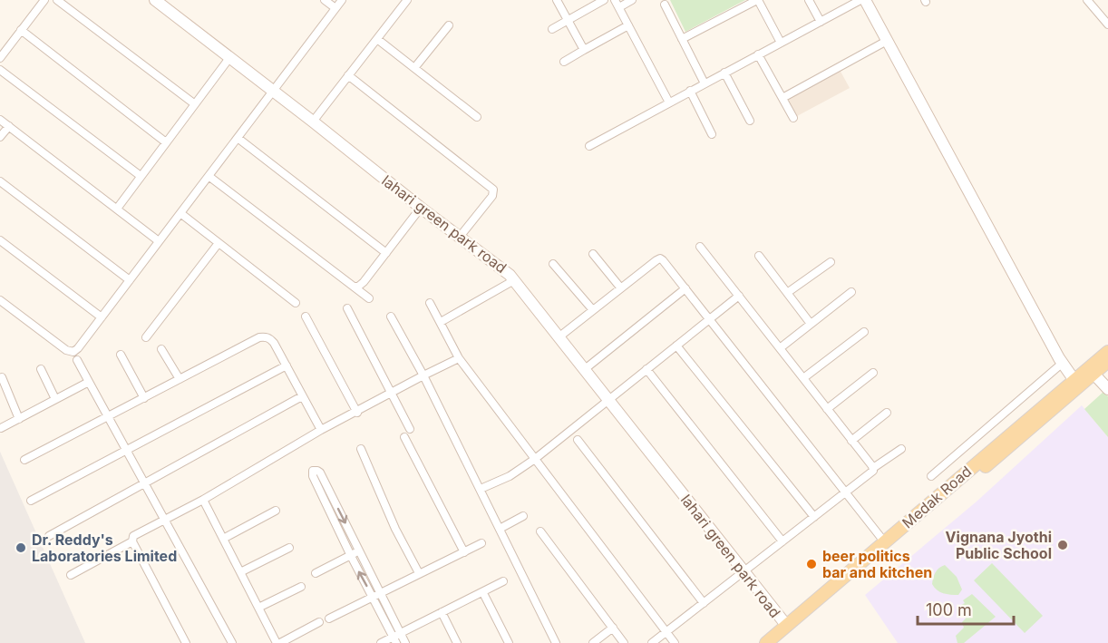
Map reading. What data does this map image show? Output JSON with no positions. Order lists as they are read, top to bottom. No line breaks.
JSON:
{"streets":{"main road":["Medak Road"],"street":["lahari green park road"]},"crossings":[["lahari green park road","Medak Road"]],"places":["Vignana Jyothi Public School","Dr. Reddy's Laboratories Limited","beer politics bar and kitchen"],"scale_bar":"100 m"}
